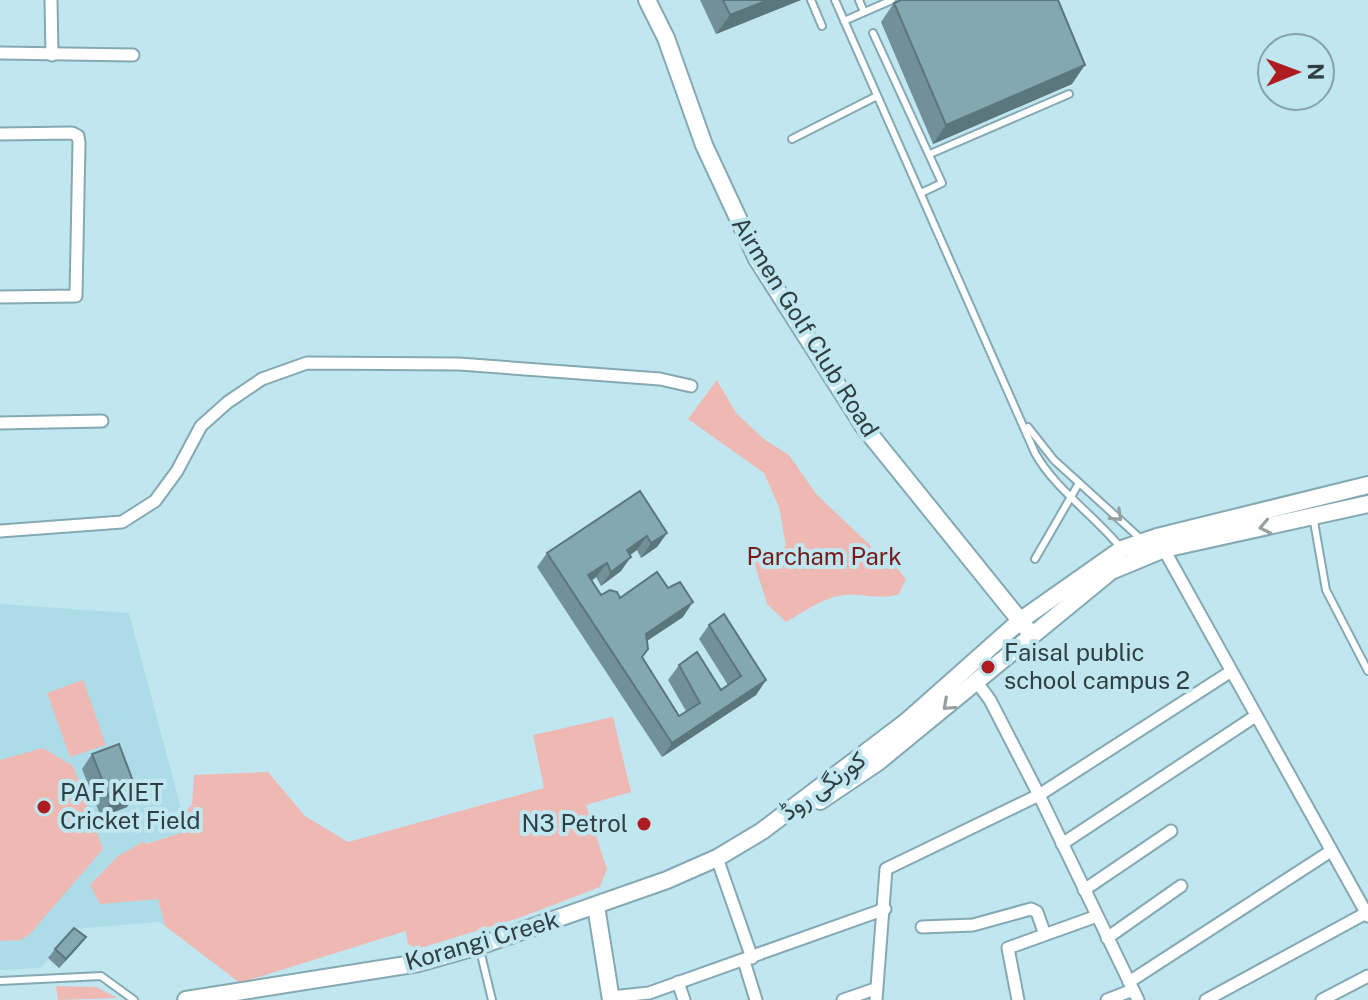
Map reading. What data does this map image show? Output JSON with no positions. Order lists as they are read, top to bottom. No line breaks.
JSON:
{"streets":{"main road":["Airmen Golf Club Road","کورنگی روڈ","Korangi Creek"]},"crossings":[["Airmen Golf Club Road","کورنگی روڈ"],["کورنگی روڈ","Korangi Creek"]],"parks":["Parcham Park"],"places":["Faisal public school campus 2","PAF KIET Cricket Field","N3 Petrol"],"north":"right"}
